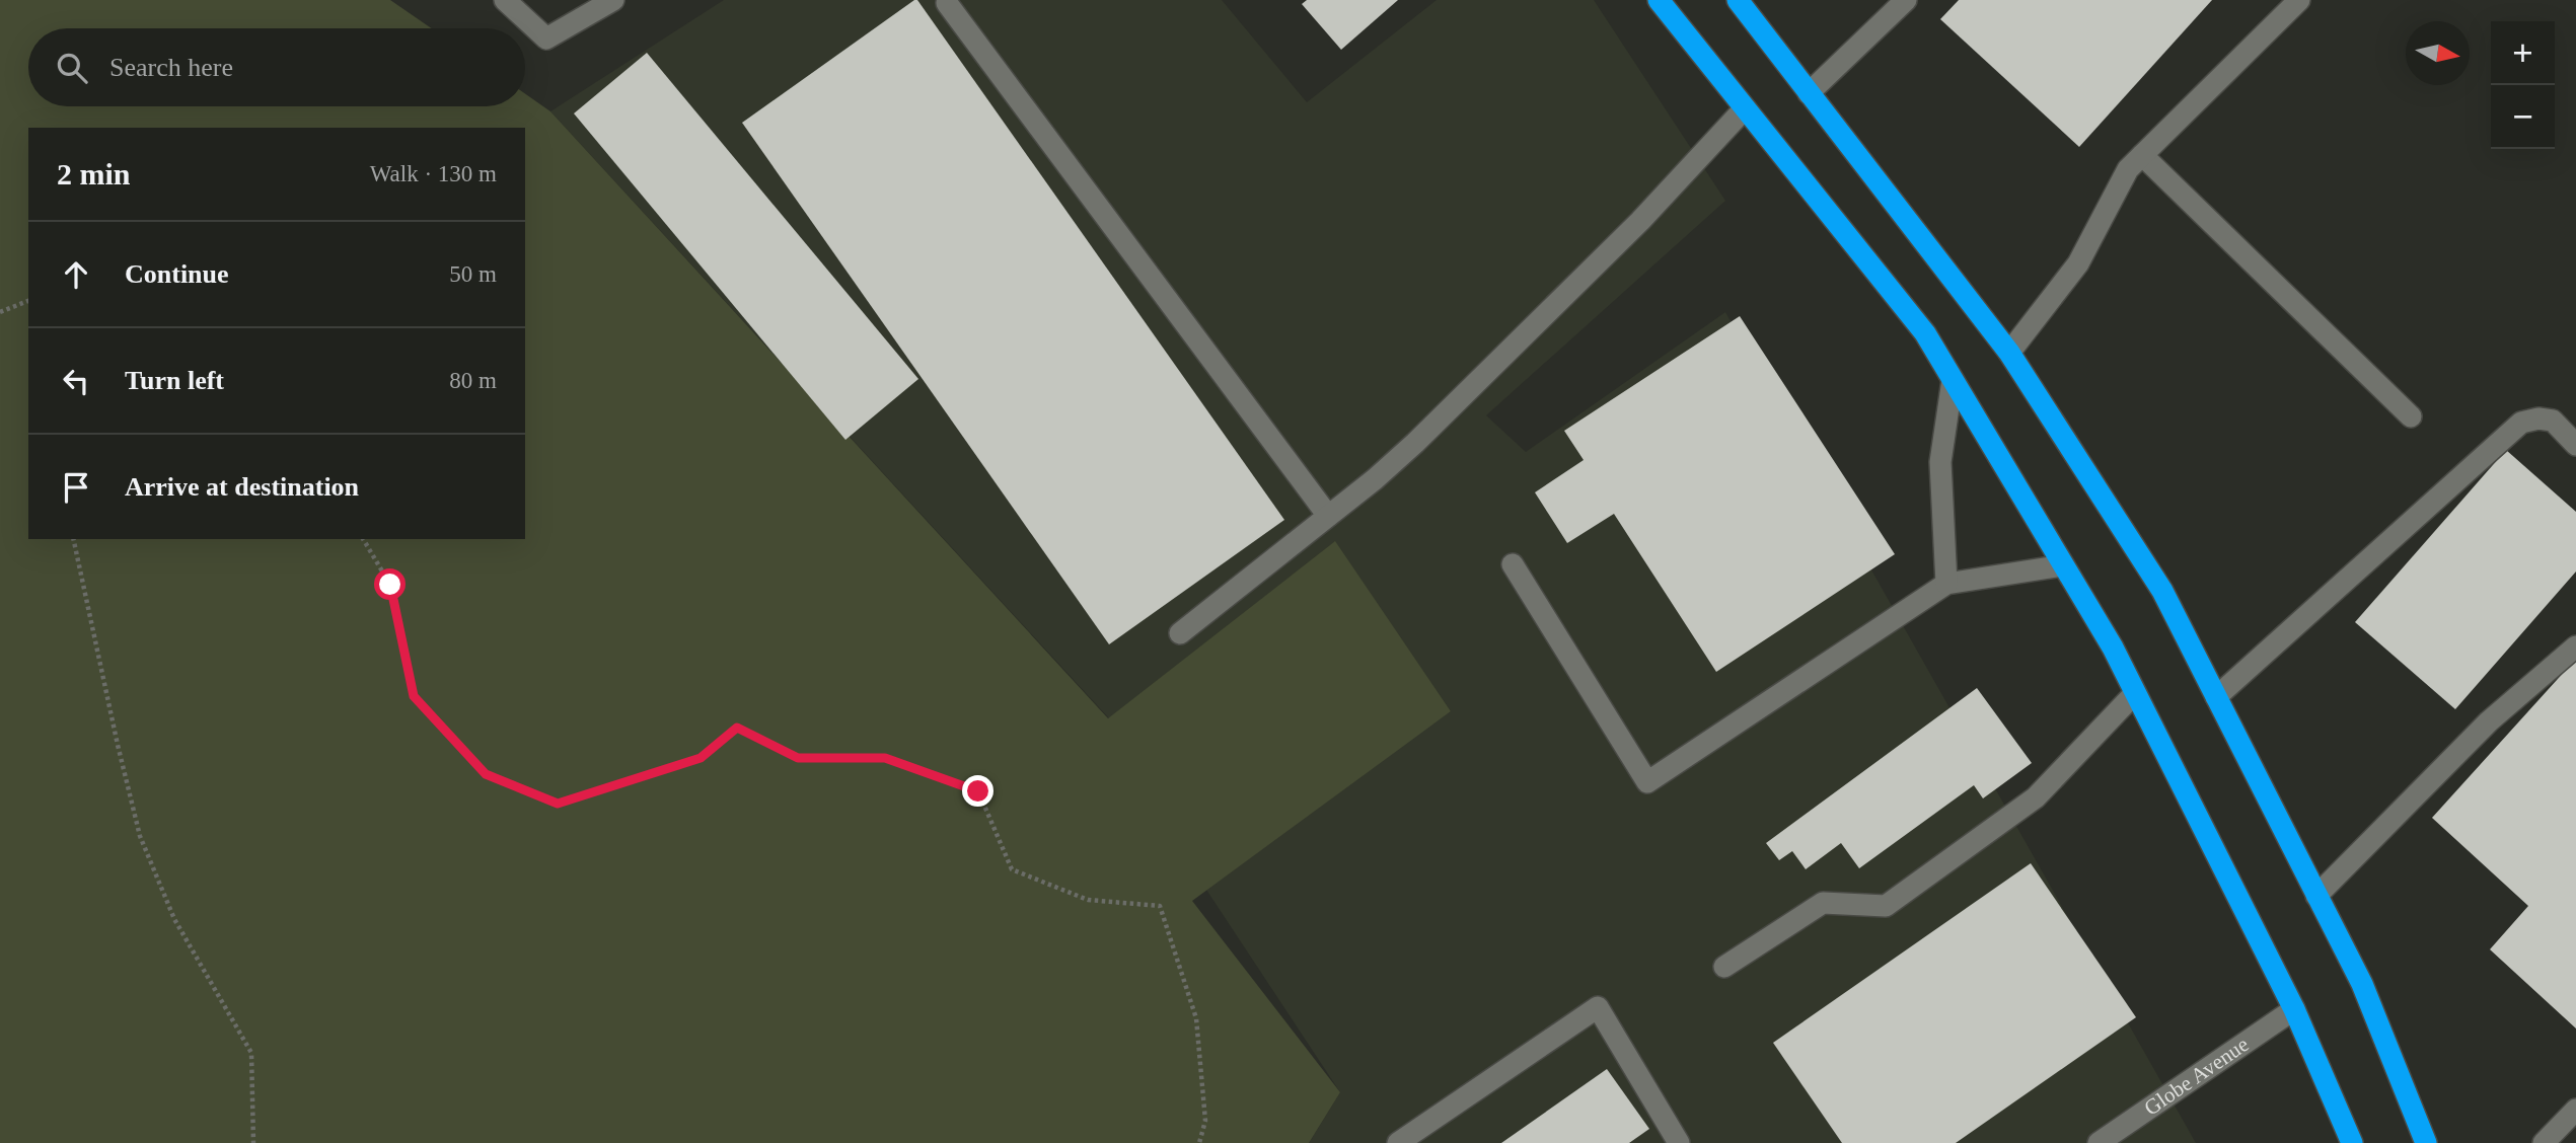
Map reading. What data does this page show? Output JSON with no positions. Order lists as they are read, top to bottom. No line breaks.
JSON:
{"streets":{"street":["Globe Avenue"]},"north":"right","page":{"map_buttons":["+","−"],"search":"Search here","heading":["2 min","Walk · 130 m"],"list":[["Continue","50 m"],["Turn left","80 m"],"Arrive at destination"]}}
